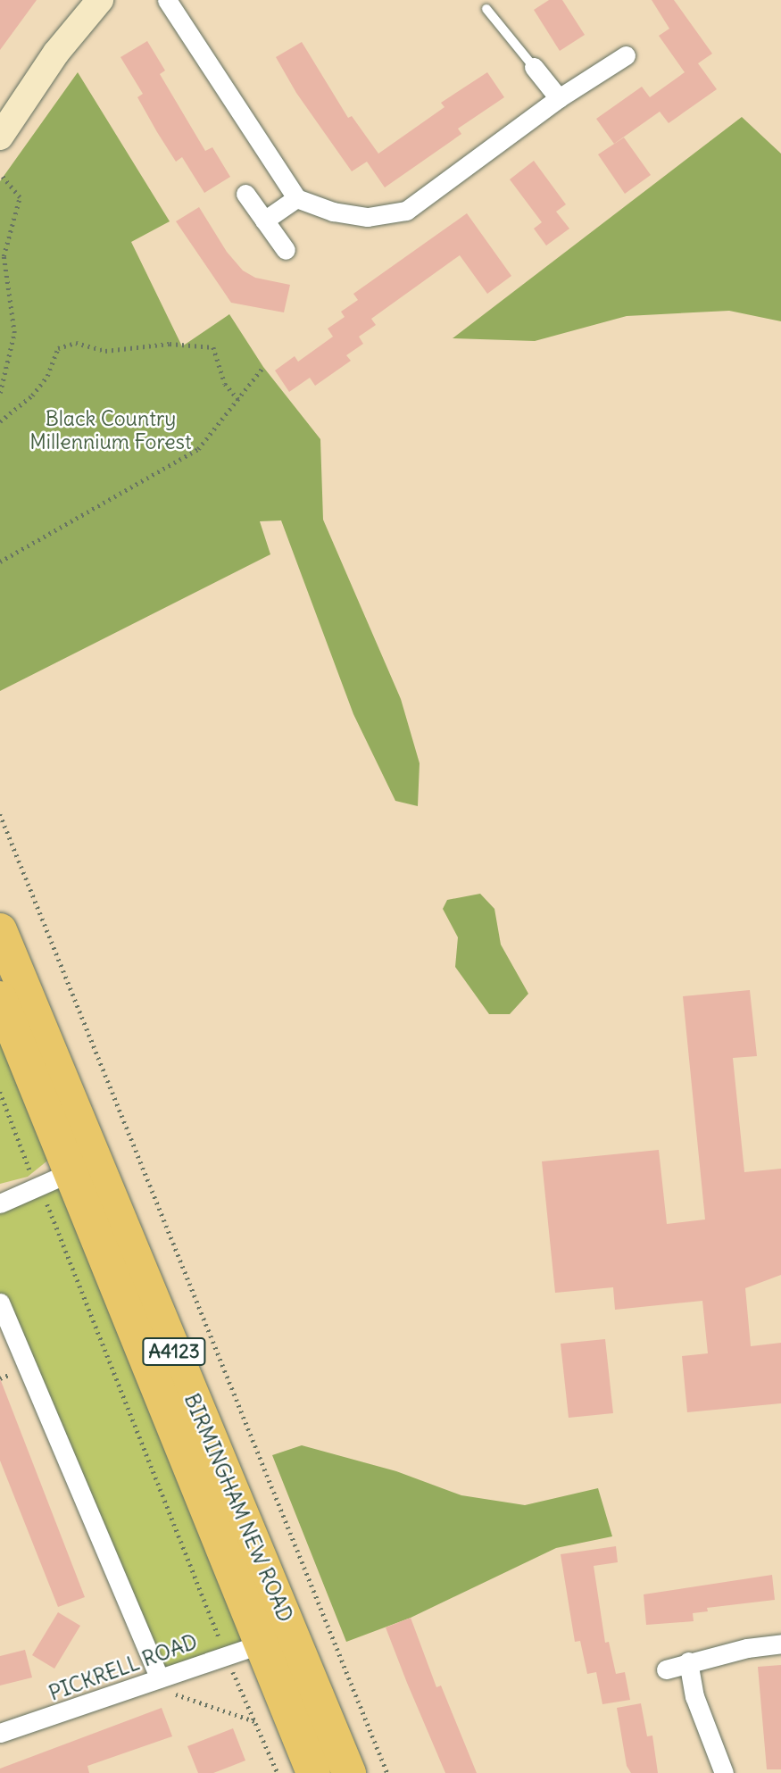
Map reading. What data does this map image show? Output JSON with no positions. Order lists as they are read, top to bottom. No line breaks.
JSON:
{"streets":{"highway":["A4123","BIRMINGHAM NEW ROAD"],"street":["PICKRELL ROAD"]},"crossings":[["BIRMINGHAM NEW ROAD","PICKRELL ROAD"]],"parks":["Black Country Millennium Forest"]}
